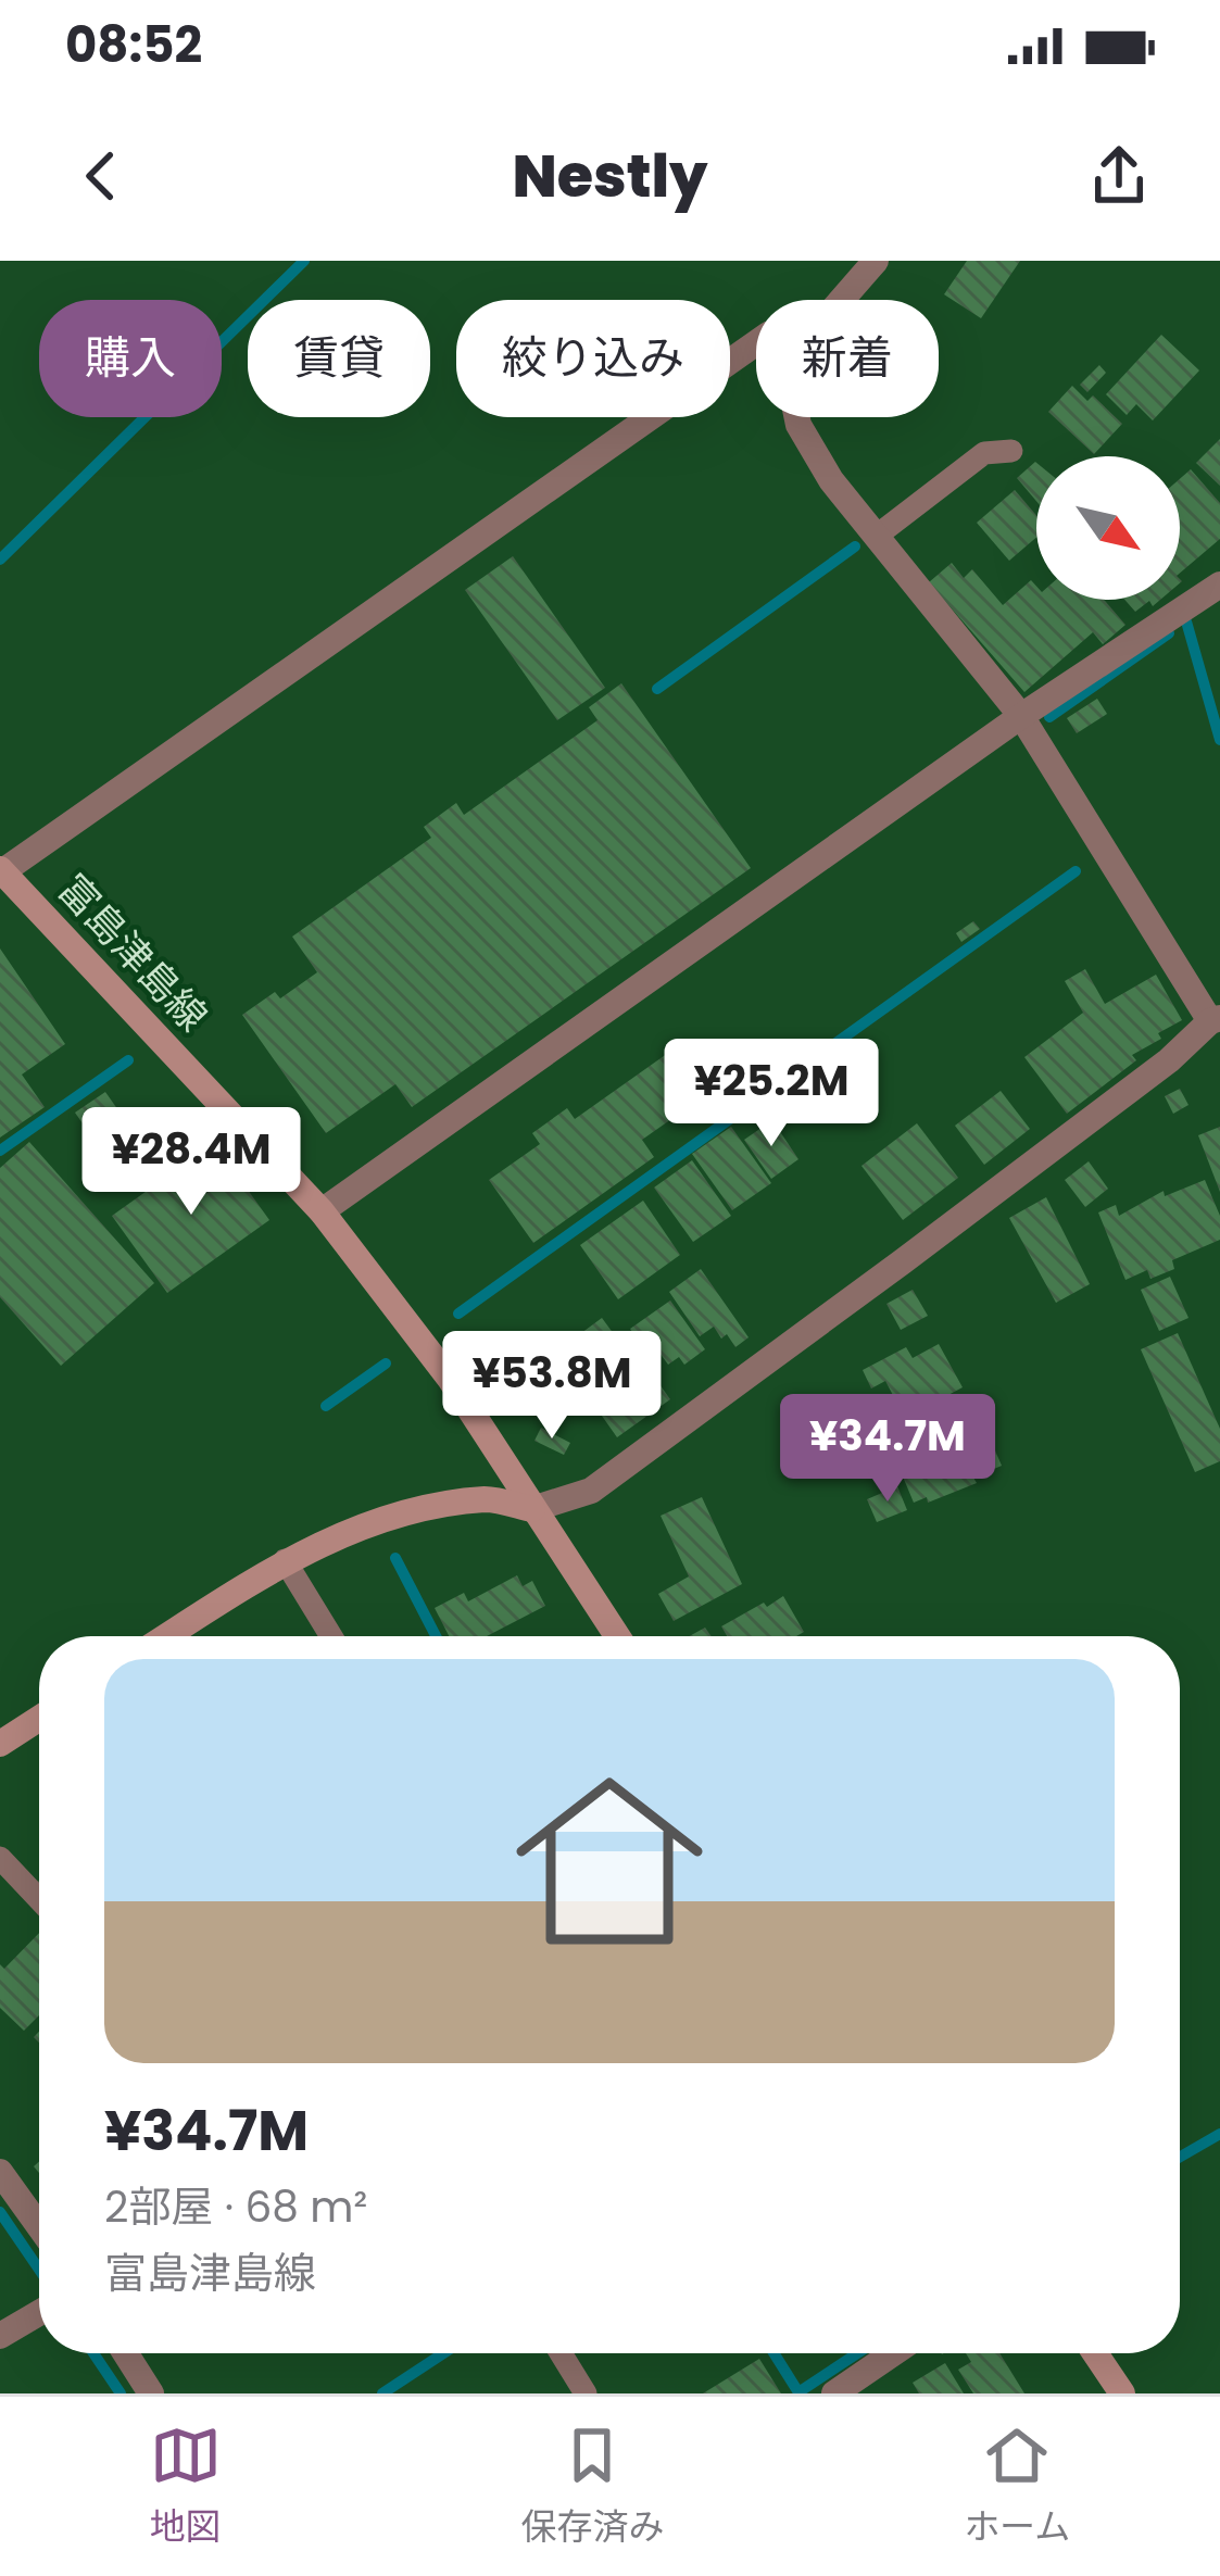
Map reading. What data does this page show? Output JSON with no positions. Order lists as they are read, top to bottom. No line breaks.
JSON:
{"streets":{"main road":["富島津島線"]},"north":"bottom right","page":{"status":"08:52","header":"Nestly","chip":["購入","賃貸","絞り込み","新着"],"price":["¥25.2M","¥28.4M","¥53.8M","¥34.7M"],"list":[{"name":"¥34.7M","note":"2部屋 · 68 m² · 富島津島線"}],"tabs":["地図","保存済み","ホーム"]}}
